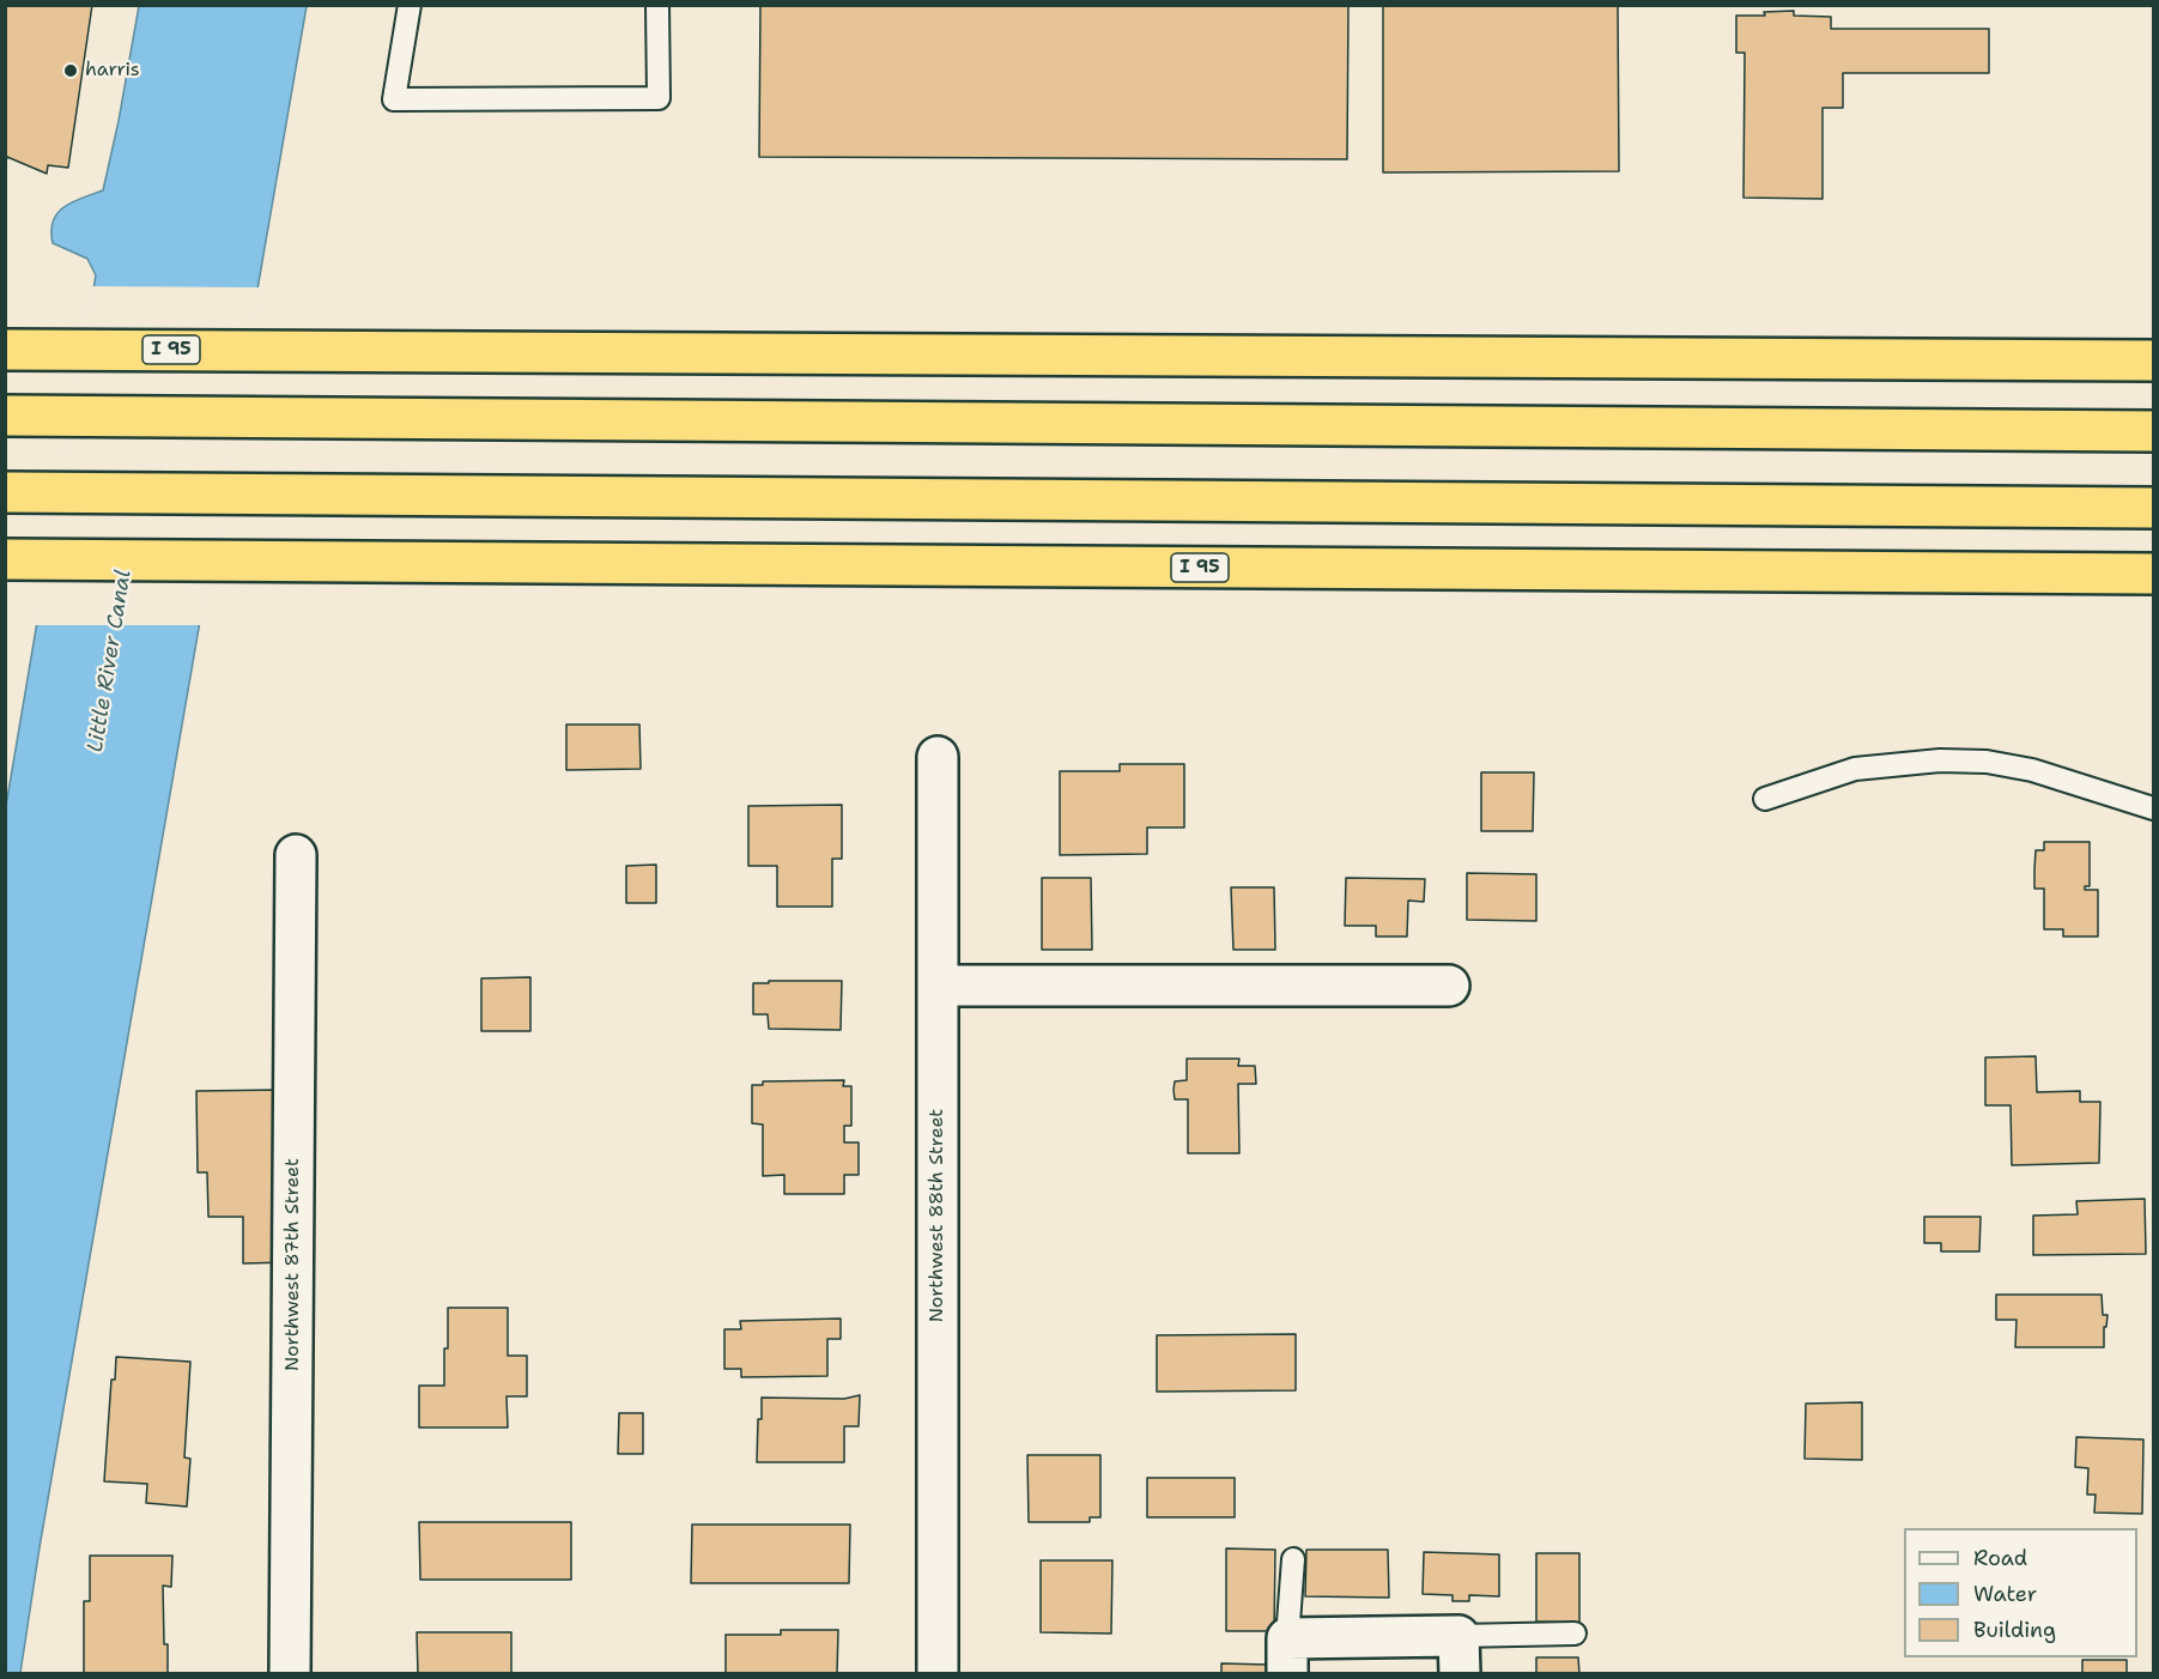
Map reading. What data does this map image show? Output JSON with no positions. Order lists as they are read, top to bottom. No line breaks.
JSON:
{"streets":{"highway":["I 95"],"street":["Northwest 88th Street","Northwest 87th Street"]},"water":["Little River Canal"],"places":["harris"],"legend":["Road","Water","Building"]}
